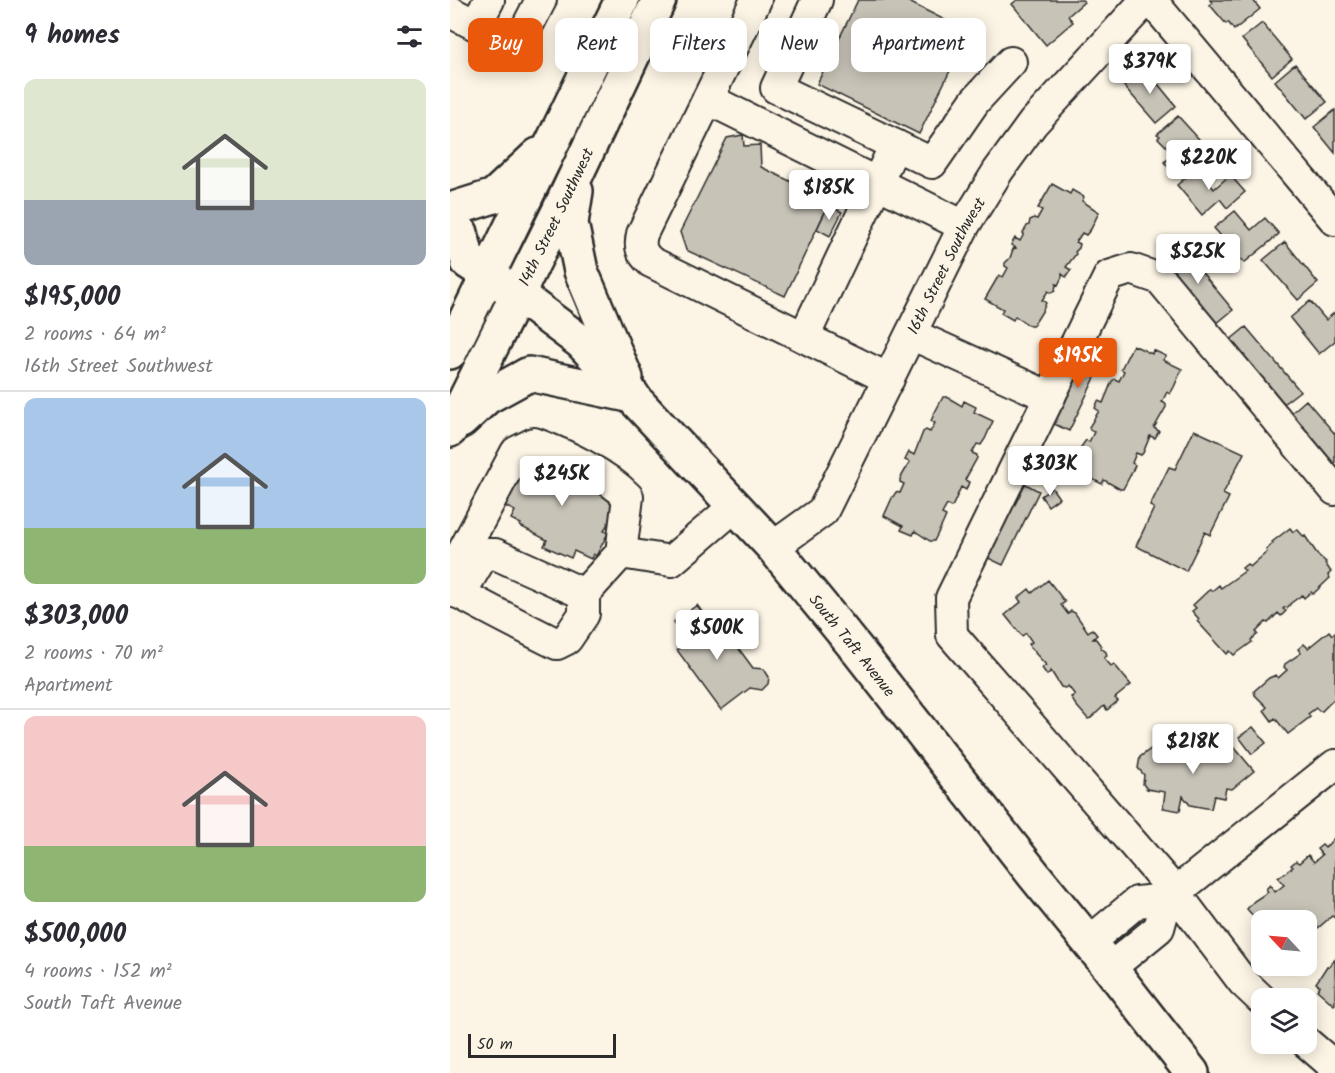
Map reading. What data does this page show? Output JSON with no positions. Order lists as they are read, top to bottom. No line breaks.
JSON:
{"streets":{"main road":["14th Street Southwest","South Taft Avenue"],"street":["16th Street Southwest"]},"crossings":[["14th Street Southwest","South Taft Avenue"],["16th Street Southwest","South Taft Avenue"]],"scale_bar":"50 m","north":"top left","page":{"heading":"9 homes","chip":["Buy","Rent","Filters","New","Apartment"],"price":["$379K","$220K","$185K","$525K","$195K","$303K","$245K","$500K","$218K"],"list":[{"name":"$195,000","note":"2 rooms · 64 m² · 16th Street Southwest"},{"name":"$303,000","note":"2 rooms · 70 m² · Apartment"},{"name":"$500,000","note":"4 rooms · 152 m² · South Taft Avenue"}],"scale":"50 m"}}
